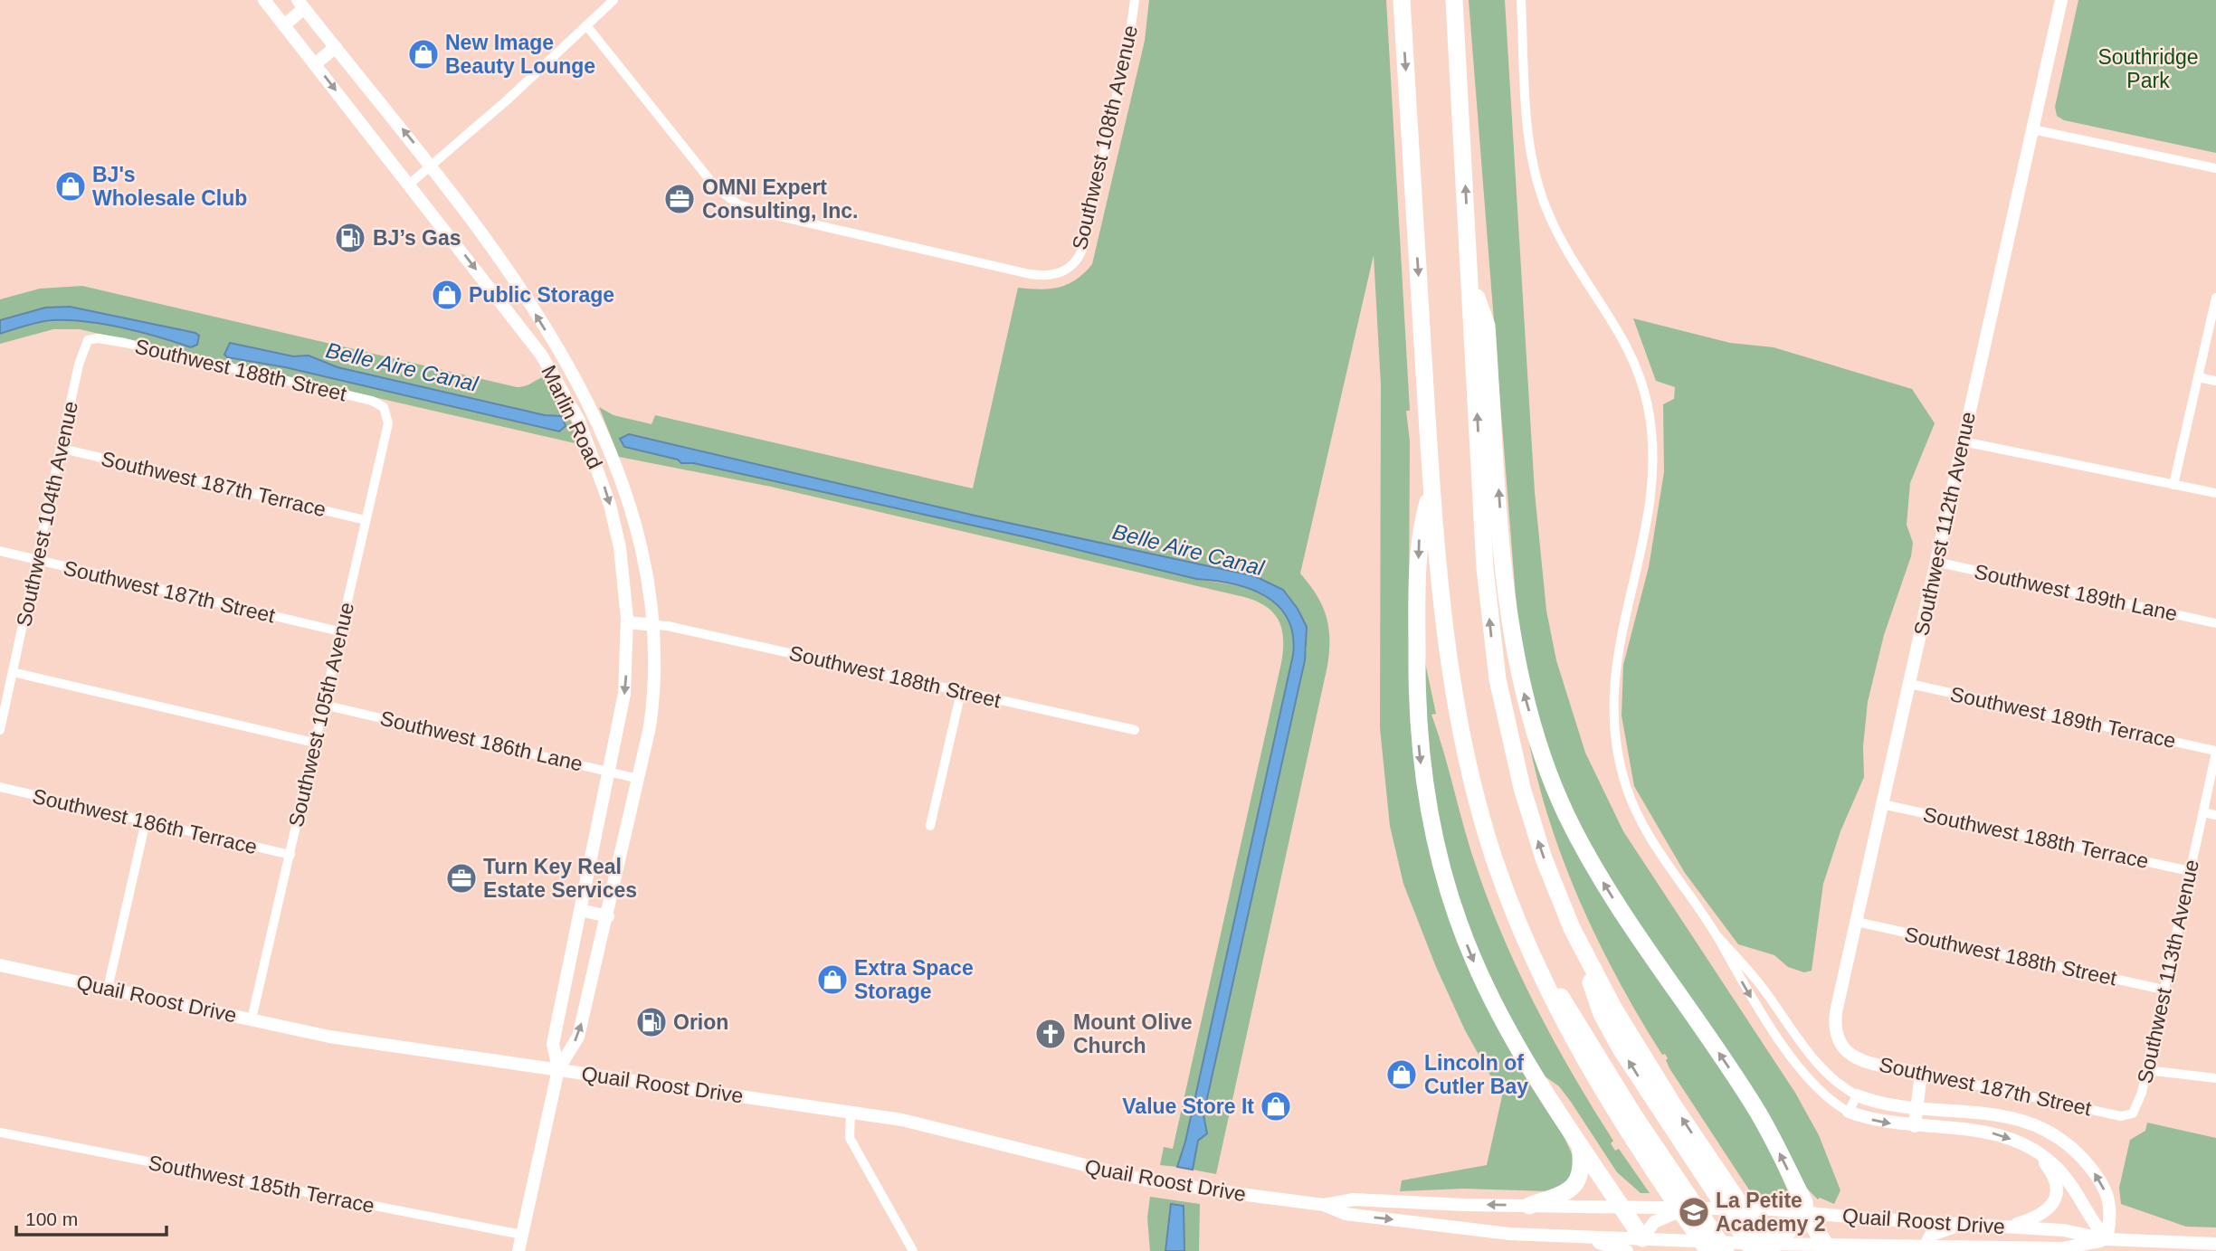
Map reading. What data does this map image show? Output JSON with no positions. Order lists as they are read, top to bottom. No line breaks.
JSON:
{"streets":{"street":["Southwest 108th Avenue","Southwest 188th Street","Marlin Road","Southwest 187th Terrace","Southwest 104th Avenue","Southwest 112th Avenue","Southwest 187th Street","Southwest 189th Lane","Southwest 105th Avenue","Southwest 189th Terrace","Southwest 186th Lane","Southwest 186th Terrace","Southwest 188th Terrace","Southwest 113th Avenue","Quail Roost Drive","Southwest 185th Terrace"]},"crossings":[["Southwest 188th Street","Marlin Road"],["Southwest 188th Street","Southwest 104th Avenue"],["Southwest 188th Street","Southwest 112th Avenue"],["Southwest 188th Street","Southwest 105th Avenue"],["Southwest 188th Street","Southwest 113th Avenue"],["Marlin Road","Southwest 186th Lane"],["Marlin Road","Quail Roost Drive"],["Southwest 187th Terrace","Southwest 104th Avenue"],["Southwest 187th Terrace","Southwest 105th Avenue"],["Southwest 104th Avenue","Southwest 187th Street"],["Southwest 112th Avenue","Southwest 187th Street"],["Southwest 112th Avenue","Southwest 189th Lane"],["Southwest 112th Avenue","Southwest 189th Terrace"],["Southwest 112th Avenue","Southwest 188th Terrace"],["Southwest 187th Street","Southwest 105th Avenue"],["Southwest 187th Street","Southwest 113th Avenue"],["Southwest 105th Avenue","Southwest 186th Lane"],["Southwest 105th Avenue","Southwest 186th Terrace"],["Southwest 105th Avenue","Quail Roost Drive"],["Southwest 189th Terrace","Southwest 113th Avenue"],["Southwest 188th Terrace","Southwest 113th Avenue"]],"water":["Belle Aire Canal"],"parks":["Southridge Park"],"places":{"shop":["New Image Beauty Lounge","BJ's Wholesale Club","Public Storage","Extra Space Storage","Lincoln of Cutler Bay","Value Store It"],"office":["OMNI Expert Consulting, Inc.","Turn Key Real Estate Services"],"fuel station":["BJ’s Gas","Orion"],"church":["Mount Olive Church"],"school or university":["La Petite Academy 2"]},"scale_bar":"100 m"}
